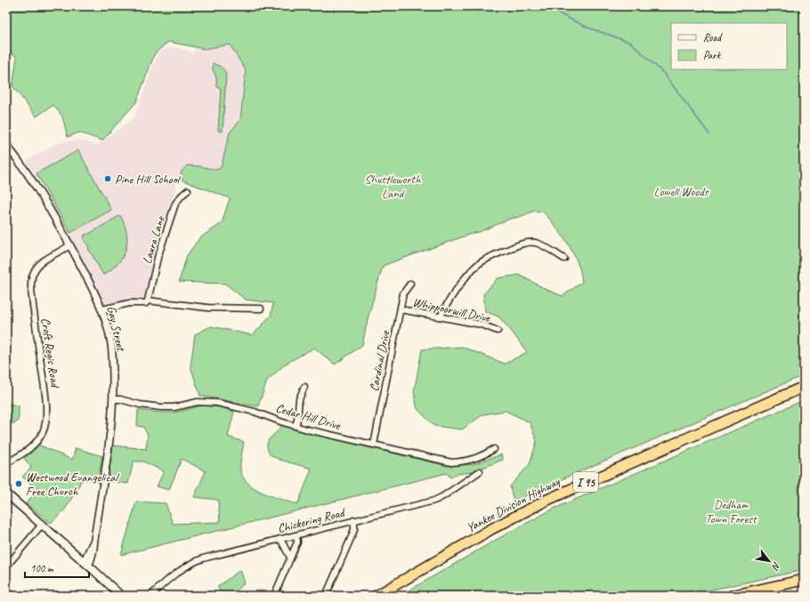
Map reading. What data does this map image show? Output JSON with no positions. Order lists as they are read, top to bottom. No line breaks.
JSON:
{"streets":{"highway":["I 95","Yankee Division Highway"],"street":["Laura Lane","Whippoorwill Drive","Gay Street","Croft Regis Road","Cardinal Drive","Cedar Hill Drive","Chickering Road"]},"crossings":[["Whippoorwill Drive","Cardinal Drive"],["Gay Street","Croft Regis Road"],["Gay Street","Cedar Hill Drive"],["Cardinal Drive","Cedar Hill Drive"]],"parks":["Shuttleworth Land","Lowell Woods","Dedham Town Forest"],"places":["Pine Hill School","Westwood Evangelical Free Church"],"legend":["Road","Park"],"scale_bar":"100 m","north":"bottom right"}
